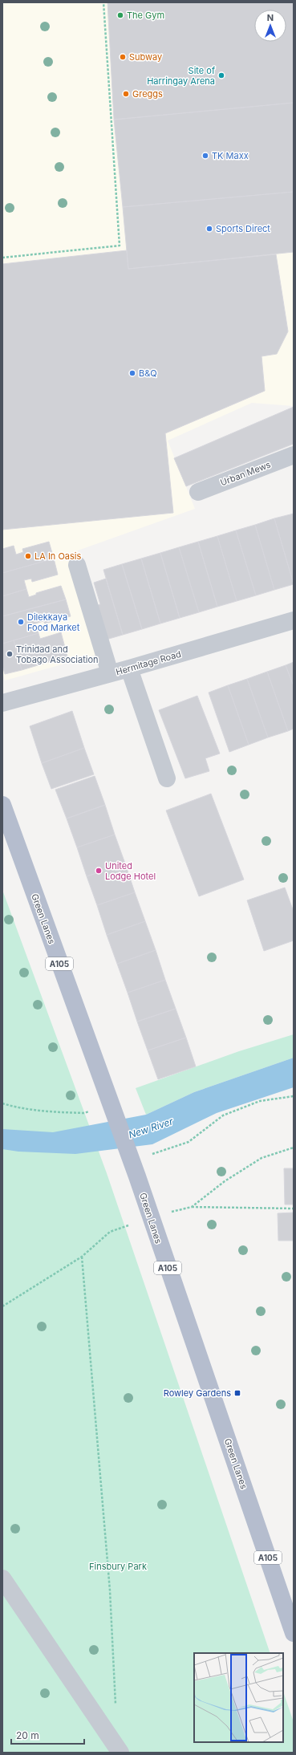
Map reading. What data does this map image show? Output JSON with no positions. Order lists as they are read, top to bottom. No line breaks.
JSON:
{"streets":{"main road":["Green Lanes","A105"],"street":["Urban Mews","Hermitage Road"]},"water":["New River"],"parks":["Finsbury Park"],"places":{"other":["The Gym","Subway","Site of Harringay Arena","Greggs","TK Maxx","Sports Direct","B&Q","LA In Oasis","Dilekkaya Food Market","Trinidad and Tobago Association","United Lodge Hotel"],"transit":["Rowley Gardens"]},"scale_bar":"20 m","north":"top"}
